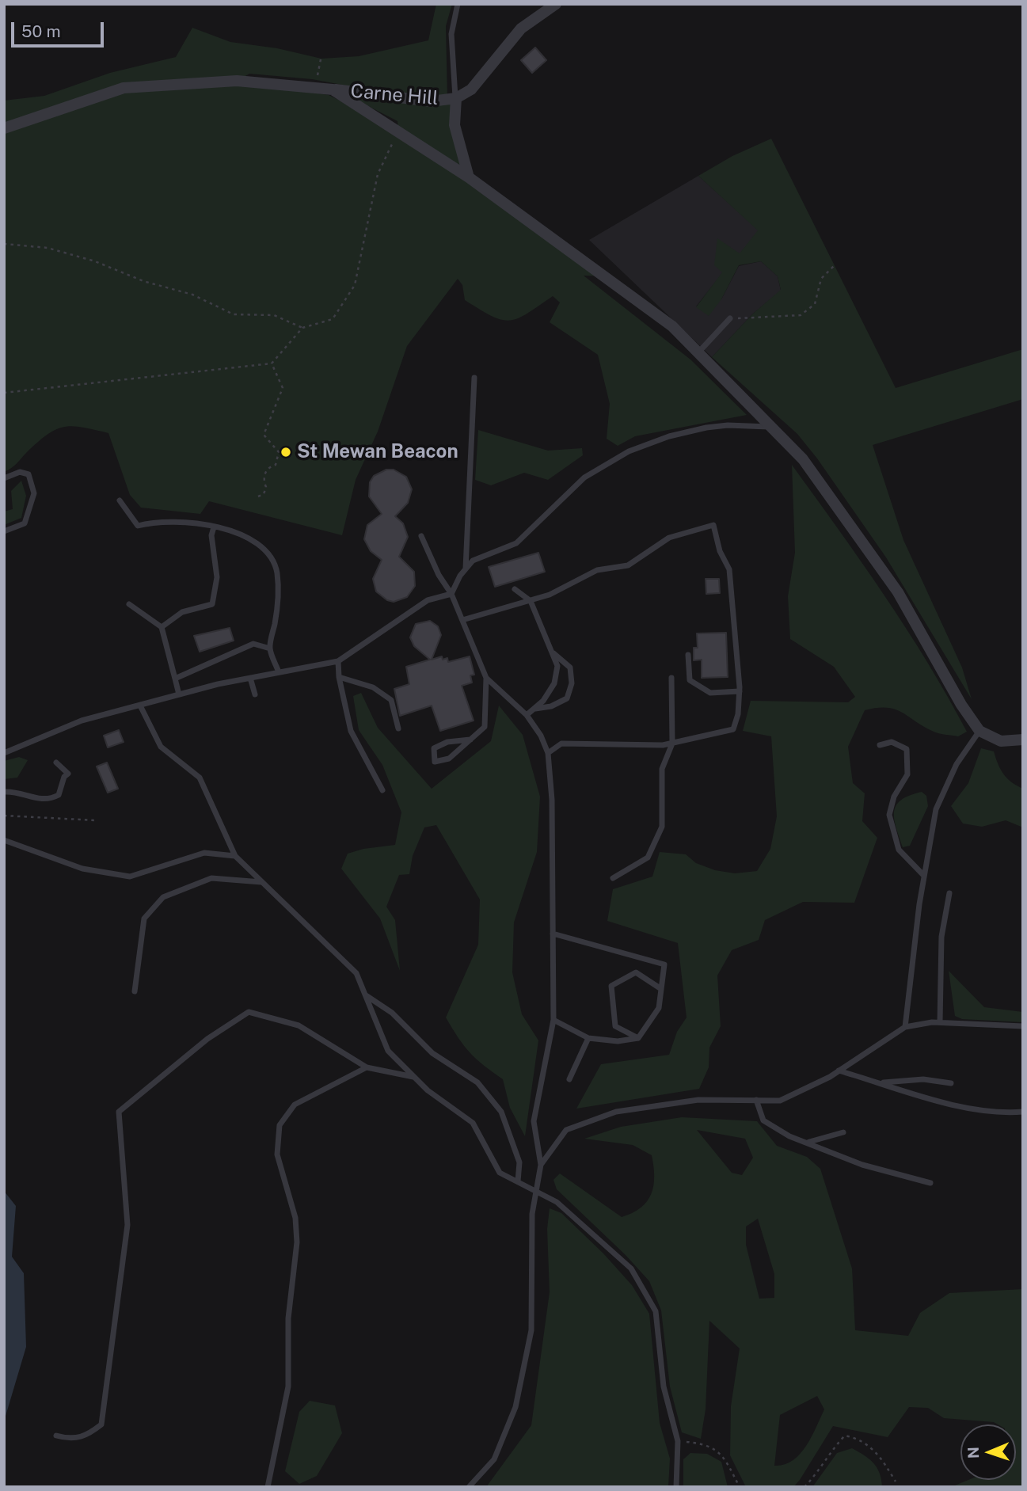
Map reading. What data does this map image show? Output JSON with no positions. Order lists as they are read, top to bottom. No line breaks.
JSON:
{"streets":{"street":["Carne Hill"]},"places":["St Mewan Beacon"],"scale_bar":"50 m","north":"left"}
